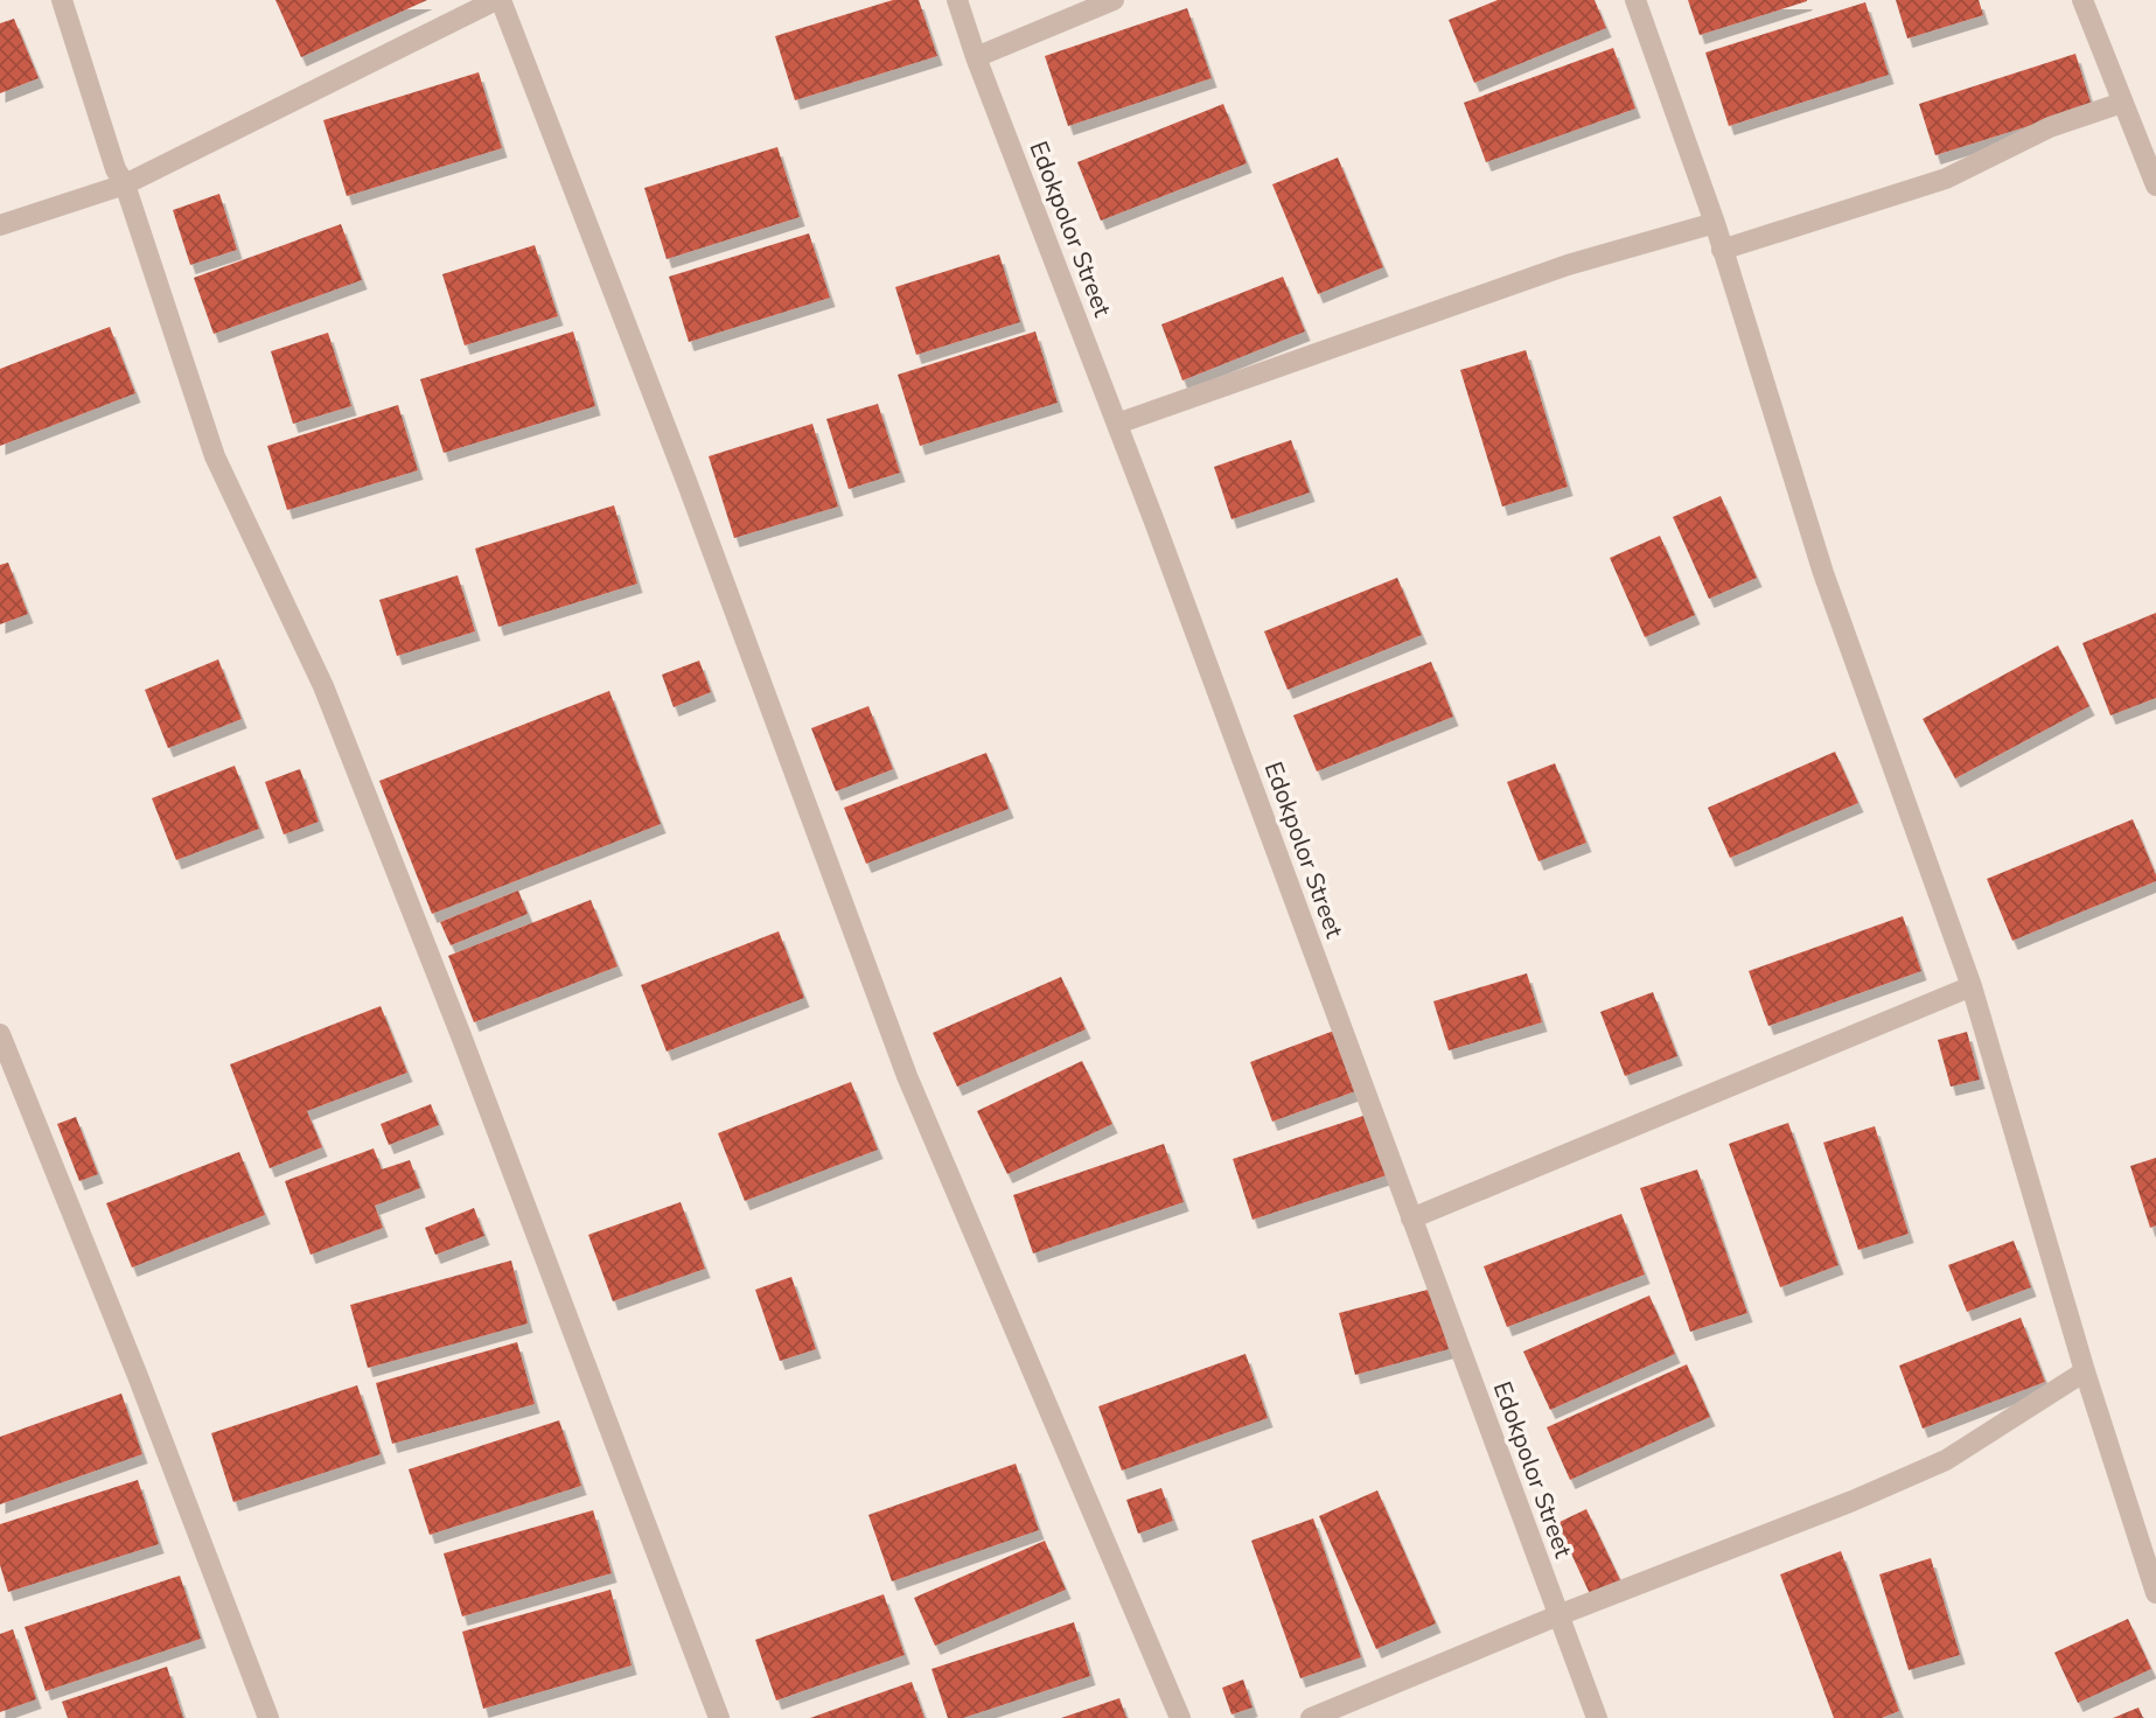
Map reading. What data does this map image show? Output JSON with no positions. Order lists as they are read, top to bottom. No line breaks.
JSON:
{"streets":{"street":["Edokpolor Street"]}}
